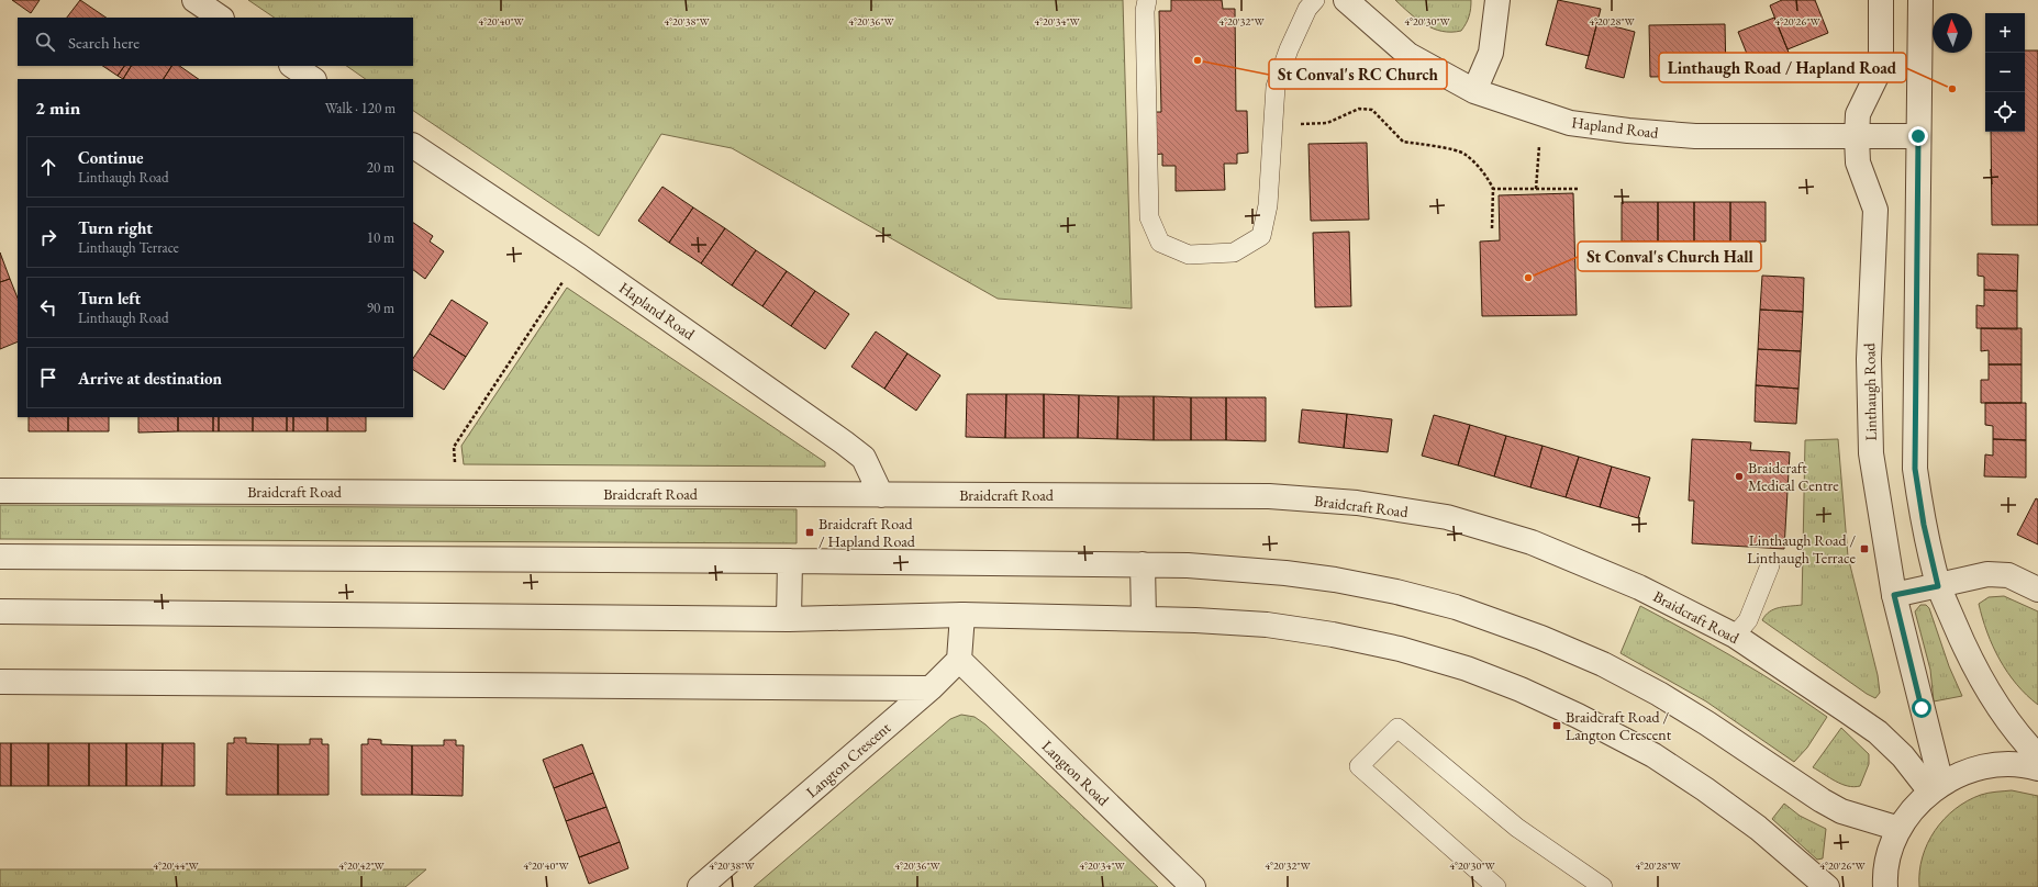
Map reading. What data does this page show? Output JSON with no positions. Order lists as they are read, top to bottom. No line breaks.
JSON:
{"streets":{"street":["Hapland Road","Linthaugh Road","Braidcraft Road","Langton Crescent","Langton Road"]},"crossings":[["Hapland Road","Linthaugh Road"],["Hapland Road","Braidcraft Road"],["Linthaugh Road","Braidcraft Road"],["Langton Crescent","Langton Road"]],"places":{"other":["St Conval's RC Church","Linthaugh Road / Hapland Road","St Conval's Church Hall","Braidcraft Medical Centre"],"transit":["Braidcraft Road / Hapland Road","Linthaugh Road / Linthaugh Terrace","Braidcraft Road / Langton Crescent"]},"north":"top","page":{"map_buttons":["+","−"],"search":"Search here","heading":["2 min","Walk · 120 m"],"list":[["Continue","Linthaugh Road","20 m"],["Turn right","Linthaugh Terrace","10 m"],["Turn left","Linthaugh Road","90 m"],"Arrive at destination"]},"coordinates":["4°20'28\"W","4°20'40\"W","4°20'38\"W","4°20'36\"W","4°20'34\"W","4°20'32\"W","4°20'30\"W","4°20'26\"W","4°20'44\"W","4°20'42\"W"]}
